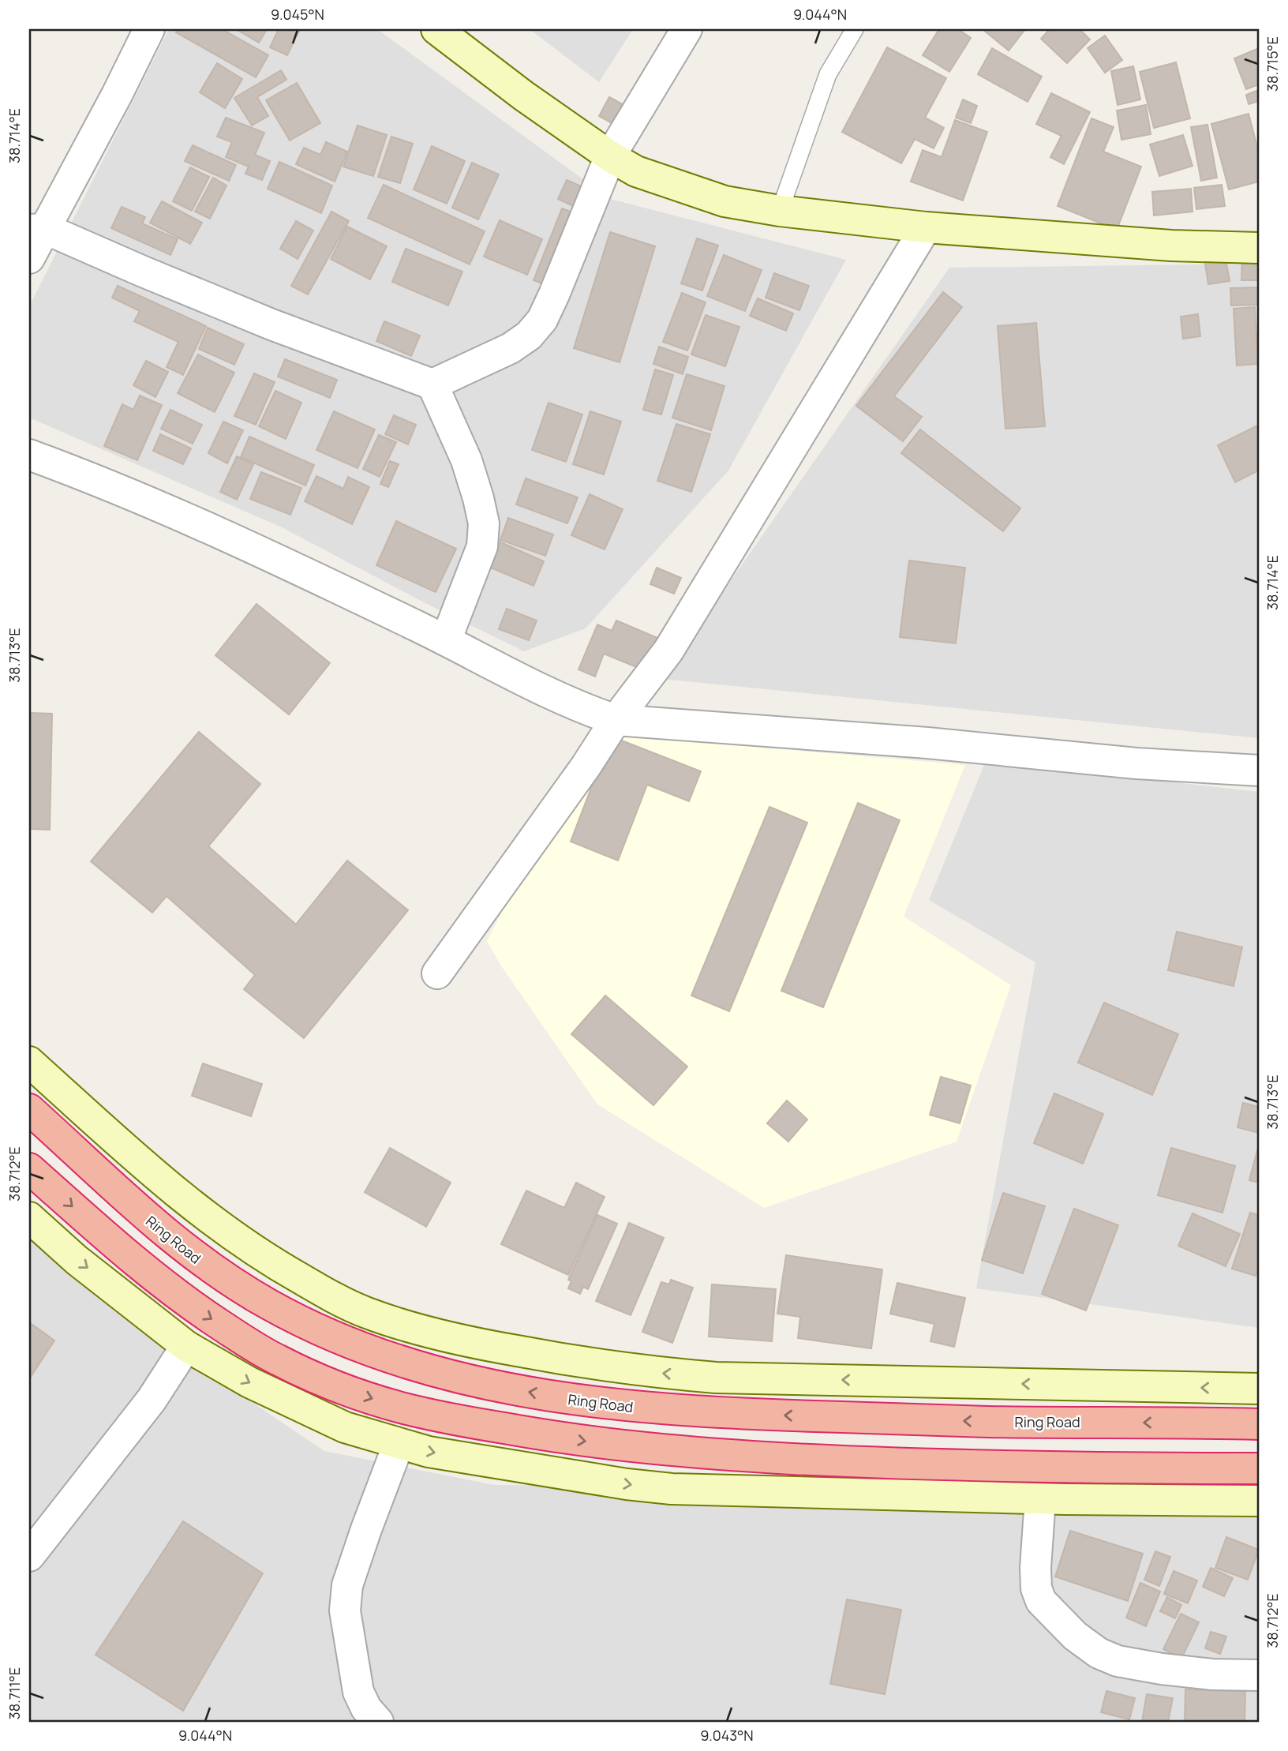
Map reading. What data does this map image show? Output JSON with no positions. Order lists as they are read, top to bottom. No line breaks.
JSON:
{"streets":{"highway":["Ring Road"]},"coordinates":["9.045°N","9.044°N","38.715°E","38.714°E","38.713°E","38.712°E","38.711°E","9.043°N"]}
